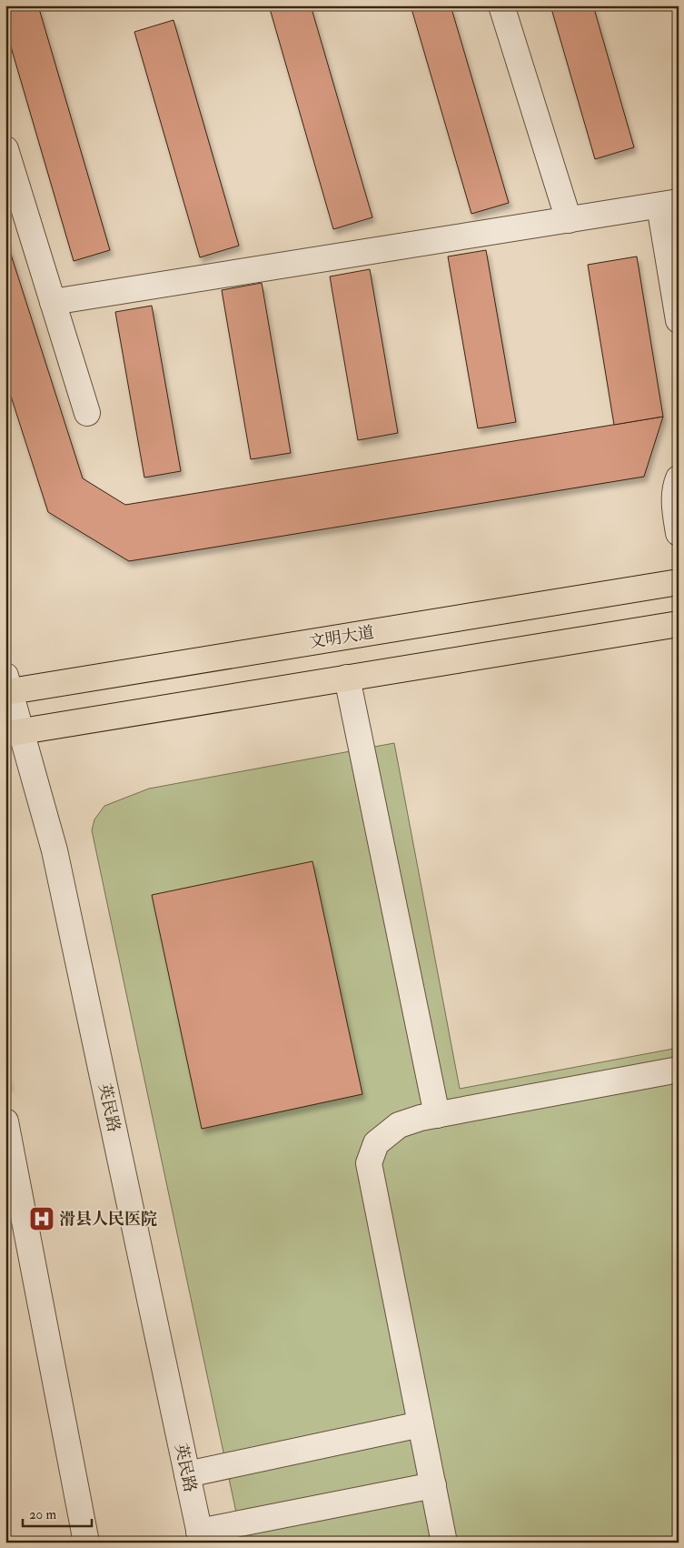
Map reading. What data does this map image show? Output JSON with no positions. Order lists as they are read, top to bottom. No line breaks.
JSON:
{"streets":{"main road":["文明大道"],"street":["英民路"]},"crossings":[["文明大道","英民路"]],"places":{"hospital":["滑县人民医院"]},"scale_bar":"20 m"}
